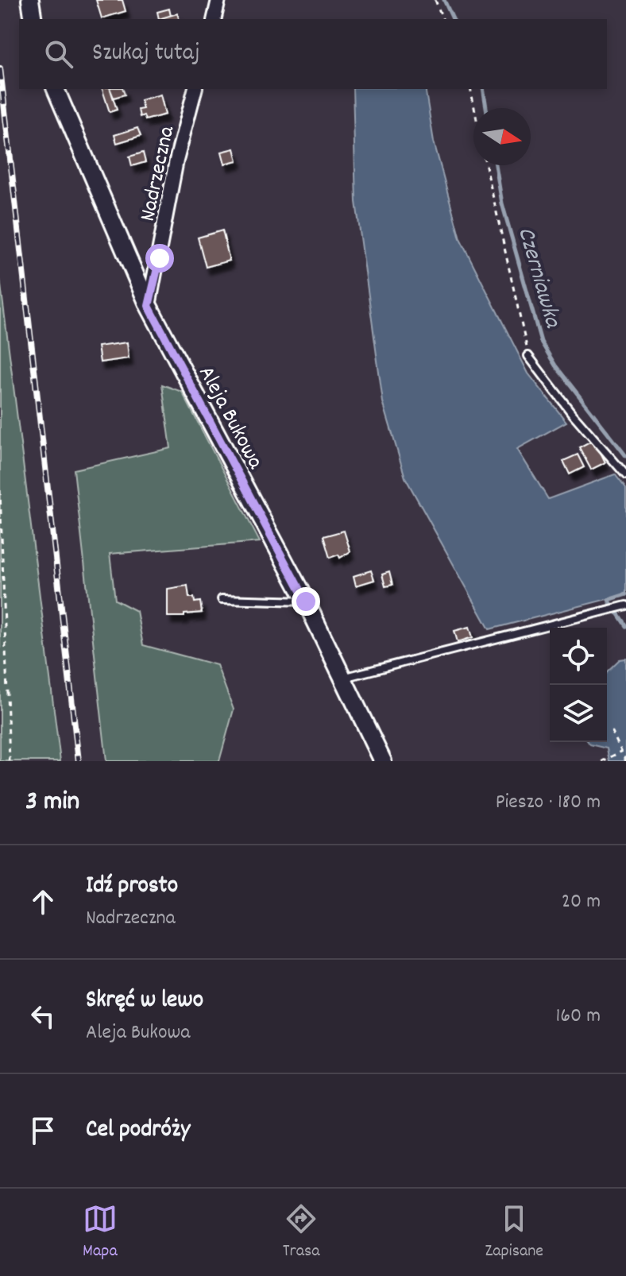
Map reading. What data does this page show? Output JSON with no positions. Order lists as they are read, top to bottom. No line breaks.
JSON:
{"streets":{"street":["Nadrzeczna","Aleja Bukowa"]},"crossings":[["Nadrzeczna","Aleja Bukowa"]],"water":["Czerniawka"],"north":"right","page":{"search":"Szukaj tutaj","heading":["3 min","Pieszo · 180 m"],"list":[["Idź prosto","Nadrzeczna","20 m"],["Skręć w lewo","Aleja Bukowa","160 m"],"Cel podróży"],"nav":["Mapa","Trasa","Zapisane"]}}
